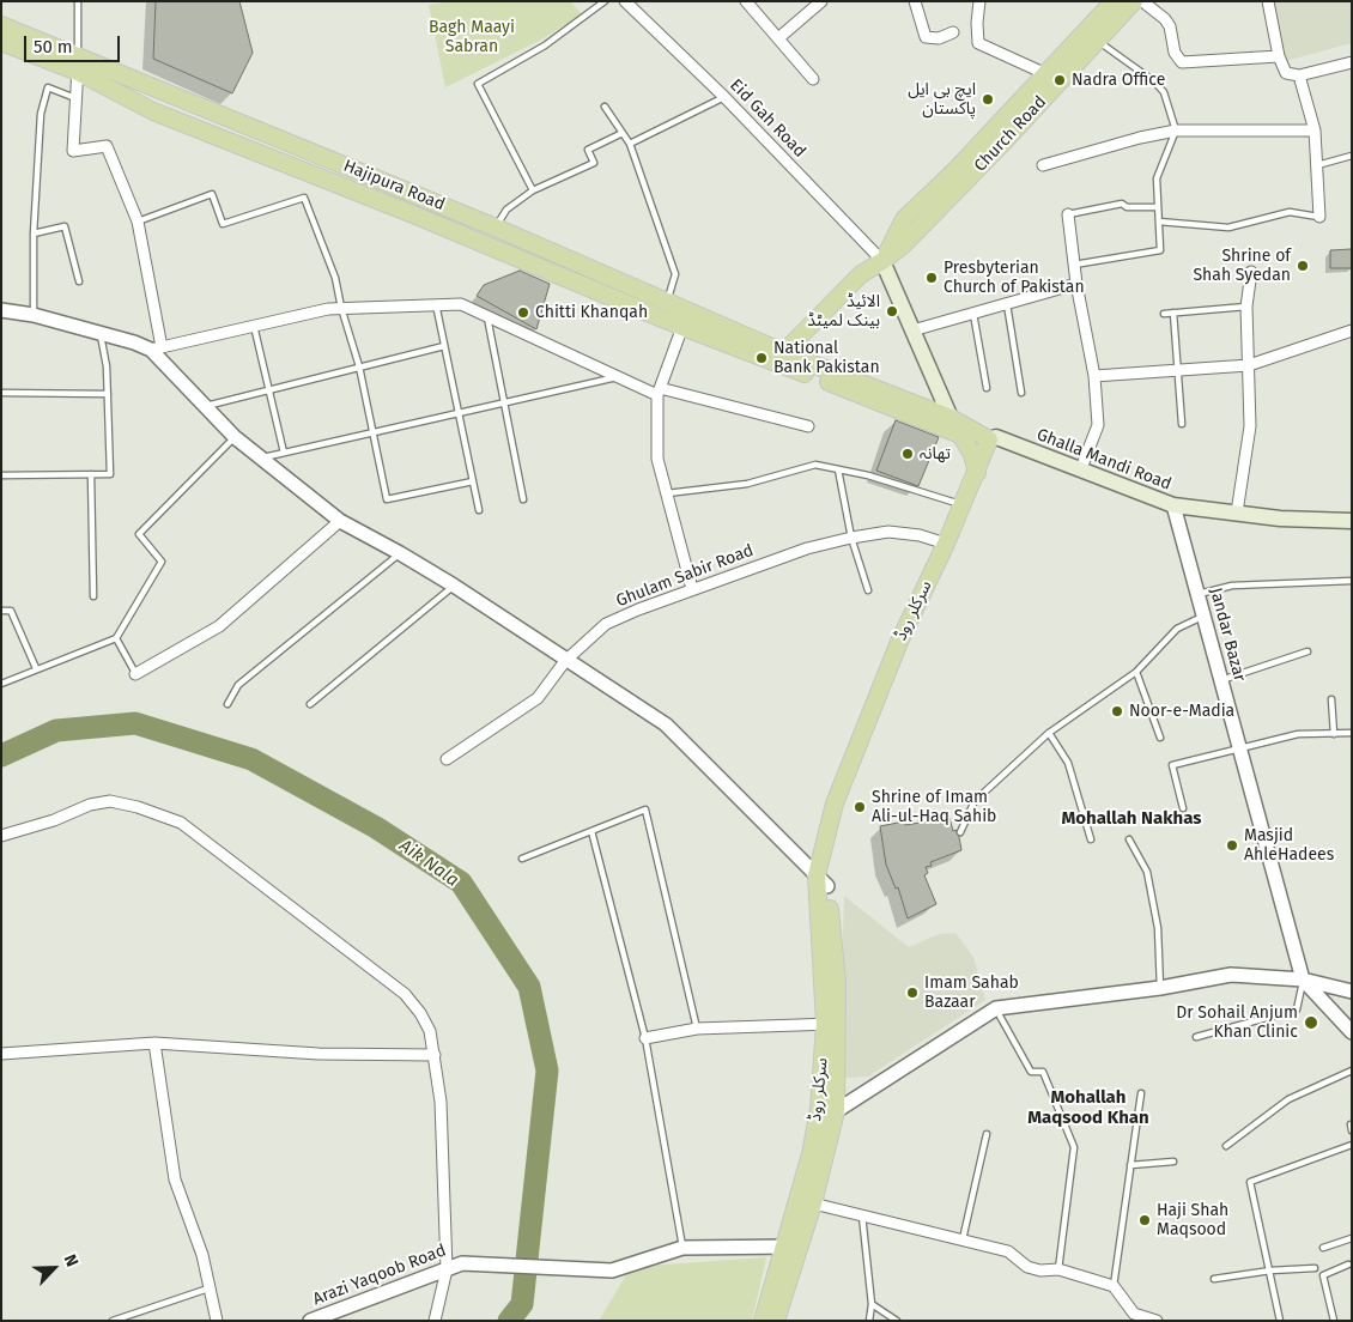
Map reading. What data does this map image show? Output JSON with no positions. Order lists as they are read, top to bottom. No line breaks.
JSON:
{"streets":{"main road":["Church Road","Hajipura Road","Ghalla Mandi Road","سرکلر روڈ"],"street":["Eid Gah Road","Ghulam Sabir Road","Jandar Bazar","Arazi Yaqoob Road"]},"crossings":[["Eid Gah Road","Church Road"],["Church Road","Hajipura Road"],["Ghalla Mandi Road","سرکلر روڈ"],["Ghalla Mandi Road","Jandar Bazar"],["Ghulam Sabir Road","سرکلر روڈ"]],"districts":["Mohallah Nakhas","Mohallah Maqsood Khan"],"water":["Aik Nala"],"parks":["Bagh Maayi Sabran"],"places":["Nadra Office","ایچ بی ایل پاکستان","Shrine of Shah Syedan","Presbyterian Church of Pakistan","الائیڈ بینک لمیٹڈ","Chitti Khanqah","National Bank Pakistan","تھانہ","Noor-e-Madia","Shrine of Imam Ali-ul-Haq Sahib","Masjid AhleHadees","Imam Sahab Bazaar","Dr Sohail Anjum Khan Clinic","Haji Shah Maqsood"],"scale_bar":"50 m","north":"top right"}
